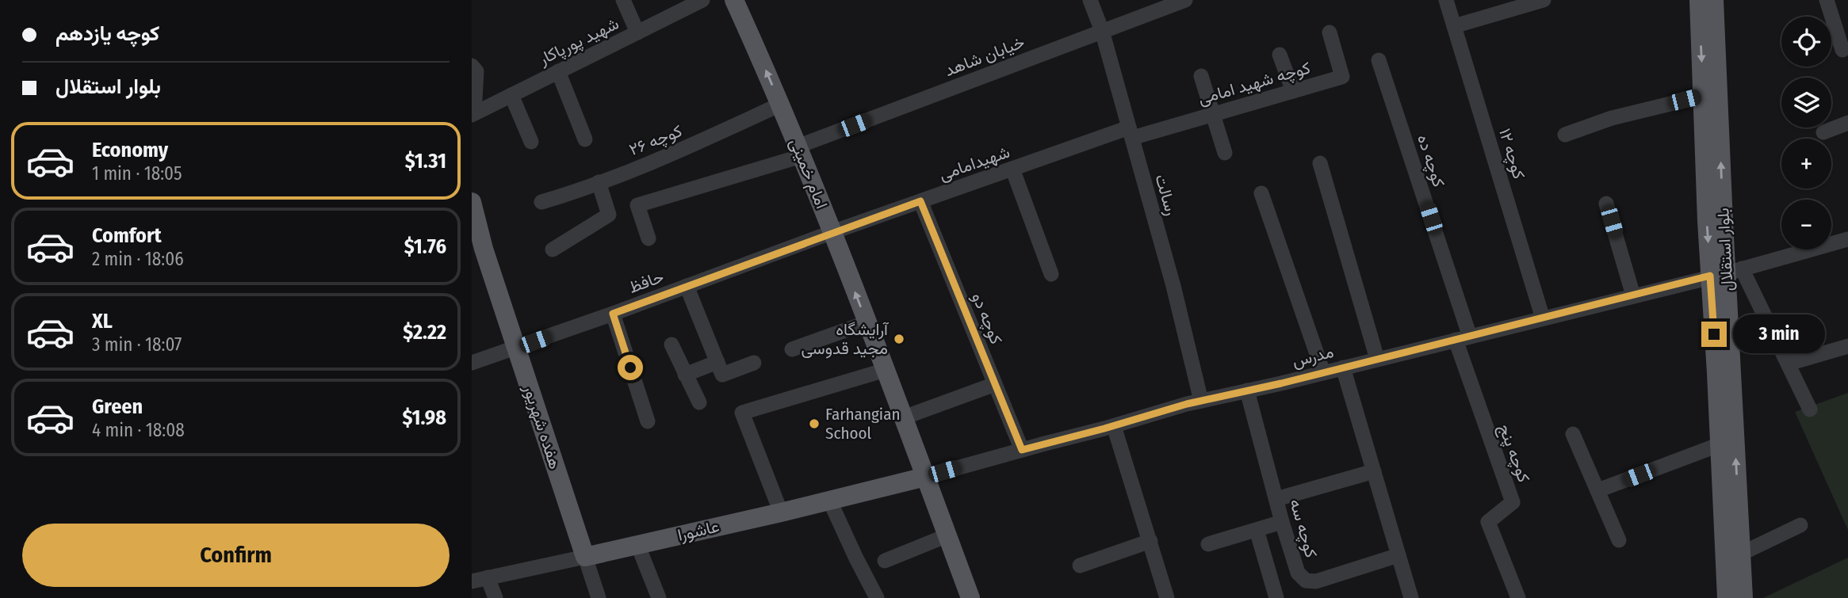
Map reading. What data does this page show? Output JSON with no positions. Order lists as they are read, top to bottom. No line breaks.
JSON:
{"streets":{"main road":["امام خمینی","بلوار استقلال","هفده شهریور","عاشورا"],"street":["شهید پورپاکار","خیابان شاهد","کوچه شهید امامی","کوچه ۲۶","کوچه ۱۲","کوچه ده","شهیدامامی","رسالت","حافظ","کوچه دو","مدرس","کوچه پنج","کوچه سه"]},"crossings":[["خیابان شاهد","امام خمینی"],["خیابان شاهد","رسالت"],["کوچه شهید امامی","شهیدامامی"],["کوچه شهید امامی","رسالت"],["کوچه ۲۶","امام خمینی"],["کوچه ۱۲","مدرس"],["کوچه ده","مدرس"],["کوچه ده","کوچه پنج"],["شهیدامامی","امام خمینی"],["شهیدامامی","رسالت"],["شهیدامامی","حافظ"],["شهیدامامی","کوچه دو"],["امام خمینی","حافظ"],["امام خمینی","مدرس"],["امام خمینی","عاشورا"],["رسالت","مدرس"],["بلوار استقلال","مدرس"],["حافظ","هفده شهریور"],["کوچه دو","مدرس"],["مدرس","کوچه پنج"],["مدرس","کوچه سه"],["مدرس","عاشورا"],["هفده شهریور","عاشورا"]],"places":["آرایشگاه مجید قدوسی","Farhangian School"],"page":{"banner":["کوچه یازدهم","بلوار استقلال"],"map_buttons":["+","−"],"list":[{"name":"Economy","note":"1 min · 18:05","value":"$1.31"},{"name":"Comfort","note":"2 min · 18:06","value":"$1.76"},{"name":"XL","note":"3 min · 18:07","value":"$2.22"},{"name":"Green","note":"4 min · 18:08","value":"$1.98"}],"bubble":"3 min","buttons":"Confirm"}}
